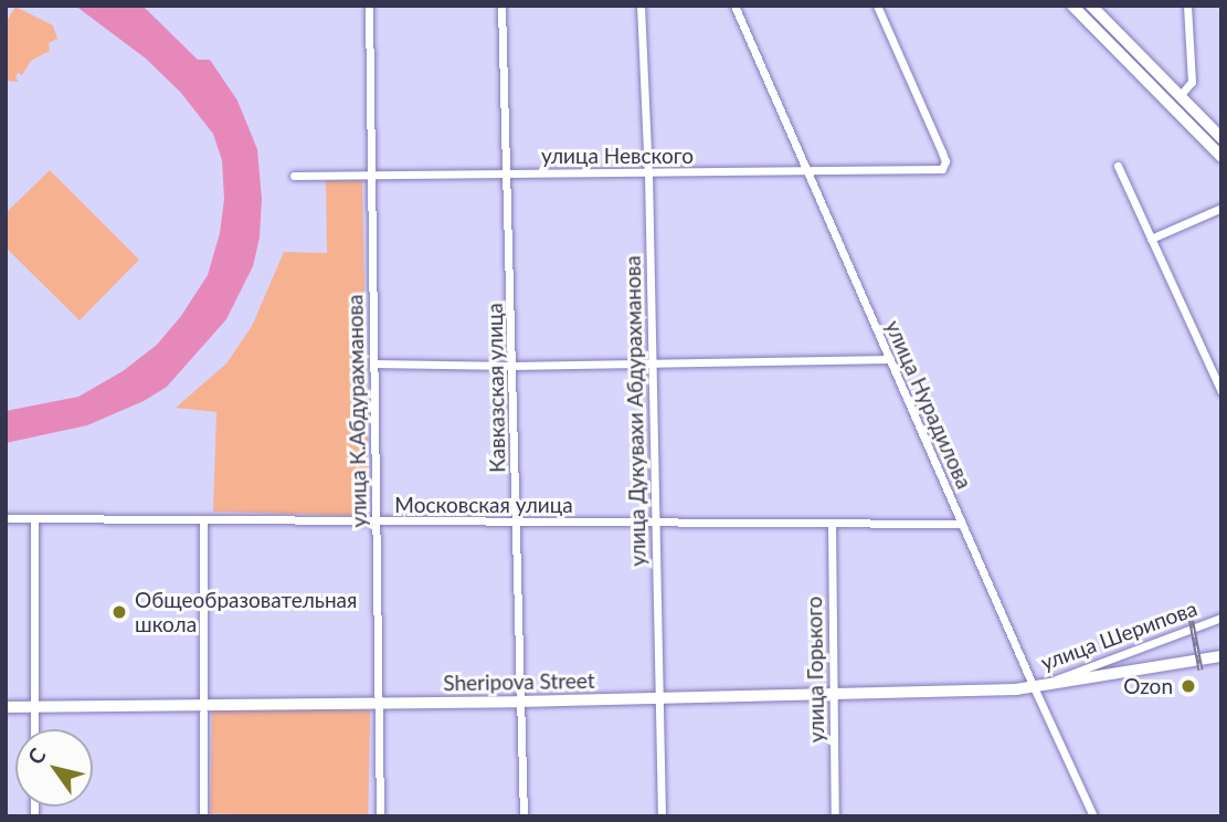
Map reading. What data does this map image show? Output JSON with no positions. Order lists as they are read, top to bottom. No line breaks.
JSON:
{"streets":{"main road":["улица Шерипова","Sheripova Street"],"street":["улица Невского","Кавказская улица","улица Нурадилова","улица К.Абдурахманова","улица Дукувахи Абдурахманова","Московская улица","улица Горького"]},"crossings":[["улица Невского","Кавказская улица"],["улица Невского","улица Нурадилова"],["улица Невского","улица К.Абдурахманова"],["улица Невского","улица Дукувахи Абдурахманова"],["Кавказская улица","Московская улица"],["Кавказская улица","Sheripova Street"],["улица Нурадилова","Московская улица"],["улица Нурадилова","улица Шерипова"],["улица Нурадилова","Sheripova Street"],["улица К.Абдурахманова","Московская улица"],["улица К.Абдурахманова","Sheripova Street"],["улица Дукувахи Абдурахманова","Московская улица"],["улица Дукувахи Абдурахманова","Sheripova Street"],["Московская улица","улица Горького"],["улица Шерипова","Sheripova Street"],["улица Горького","Sheripova Street"]],"places":["Общеобразовательная школа","Ozon"],"north":"top left"}
